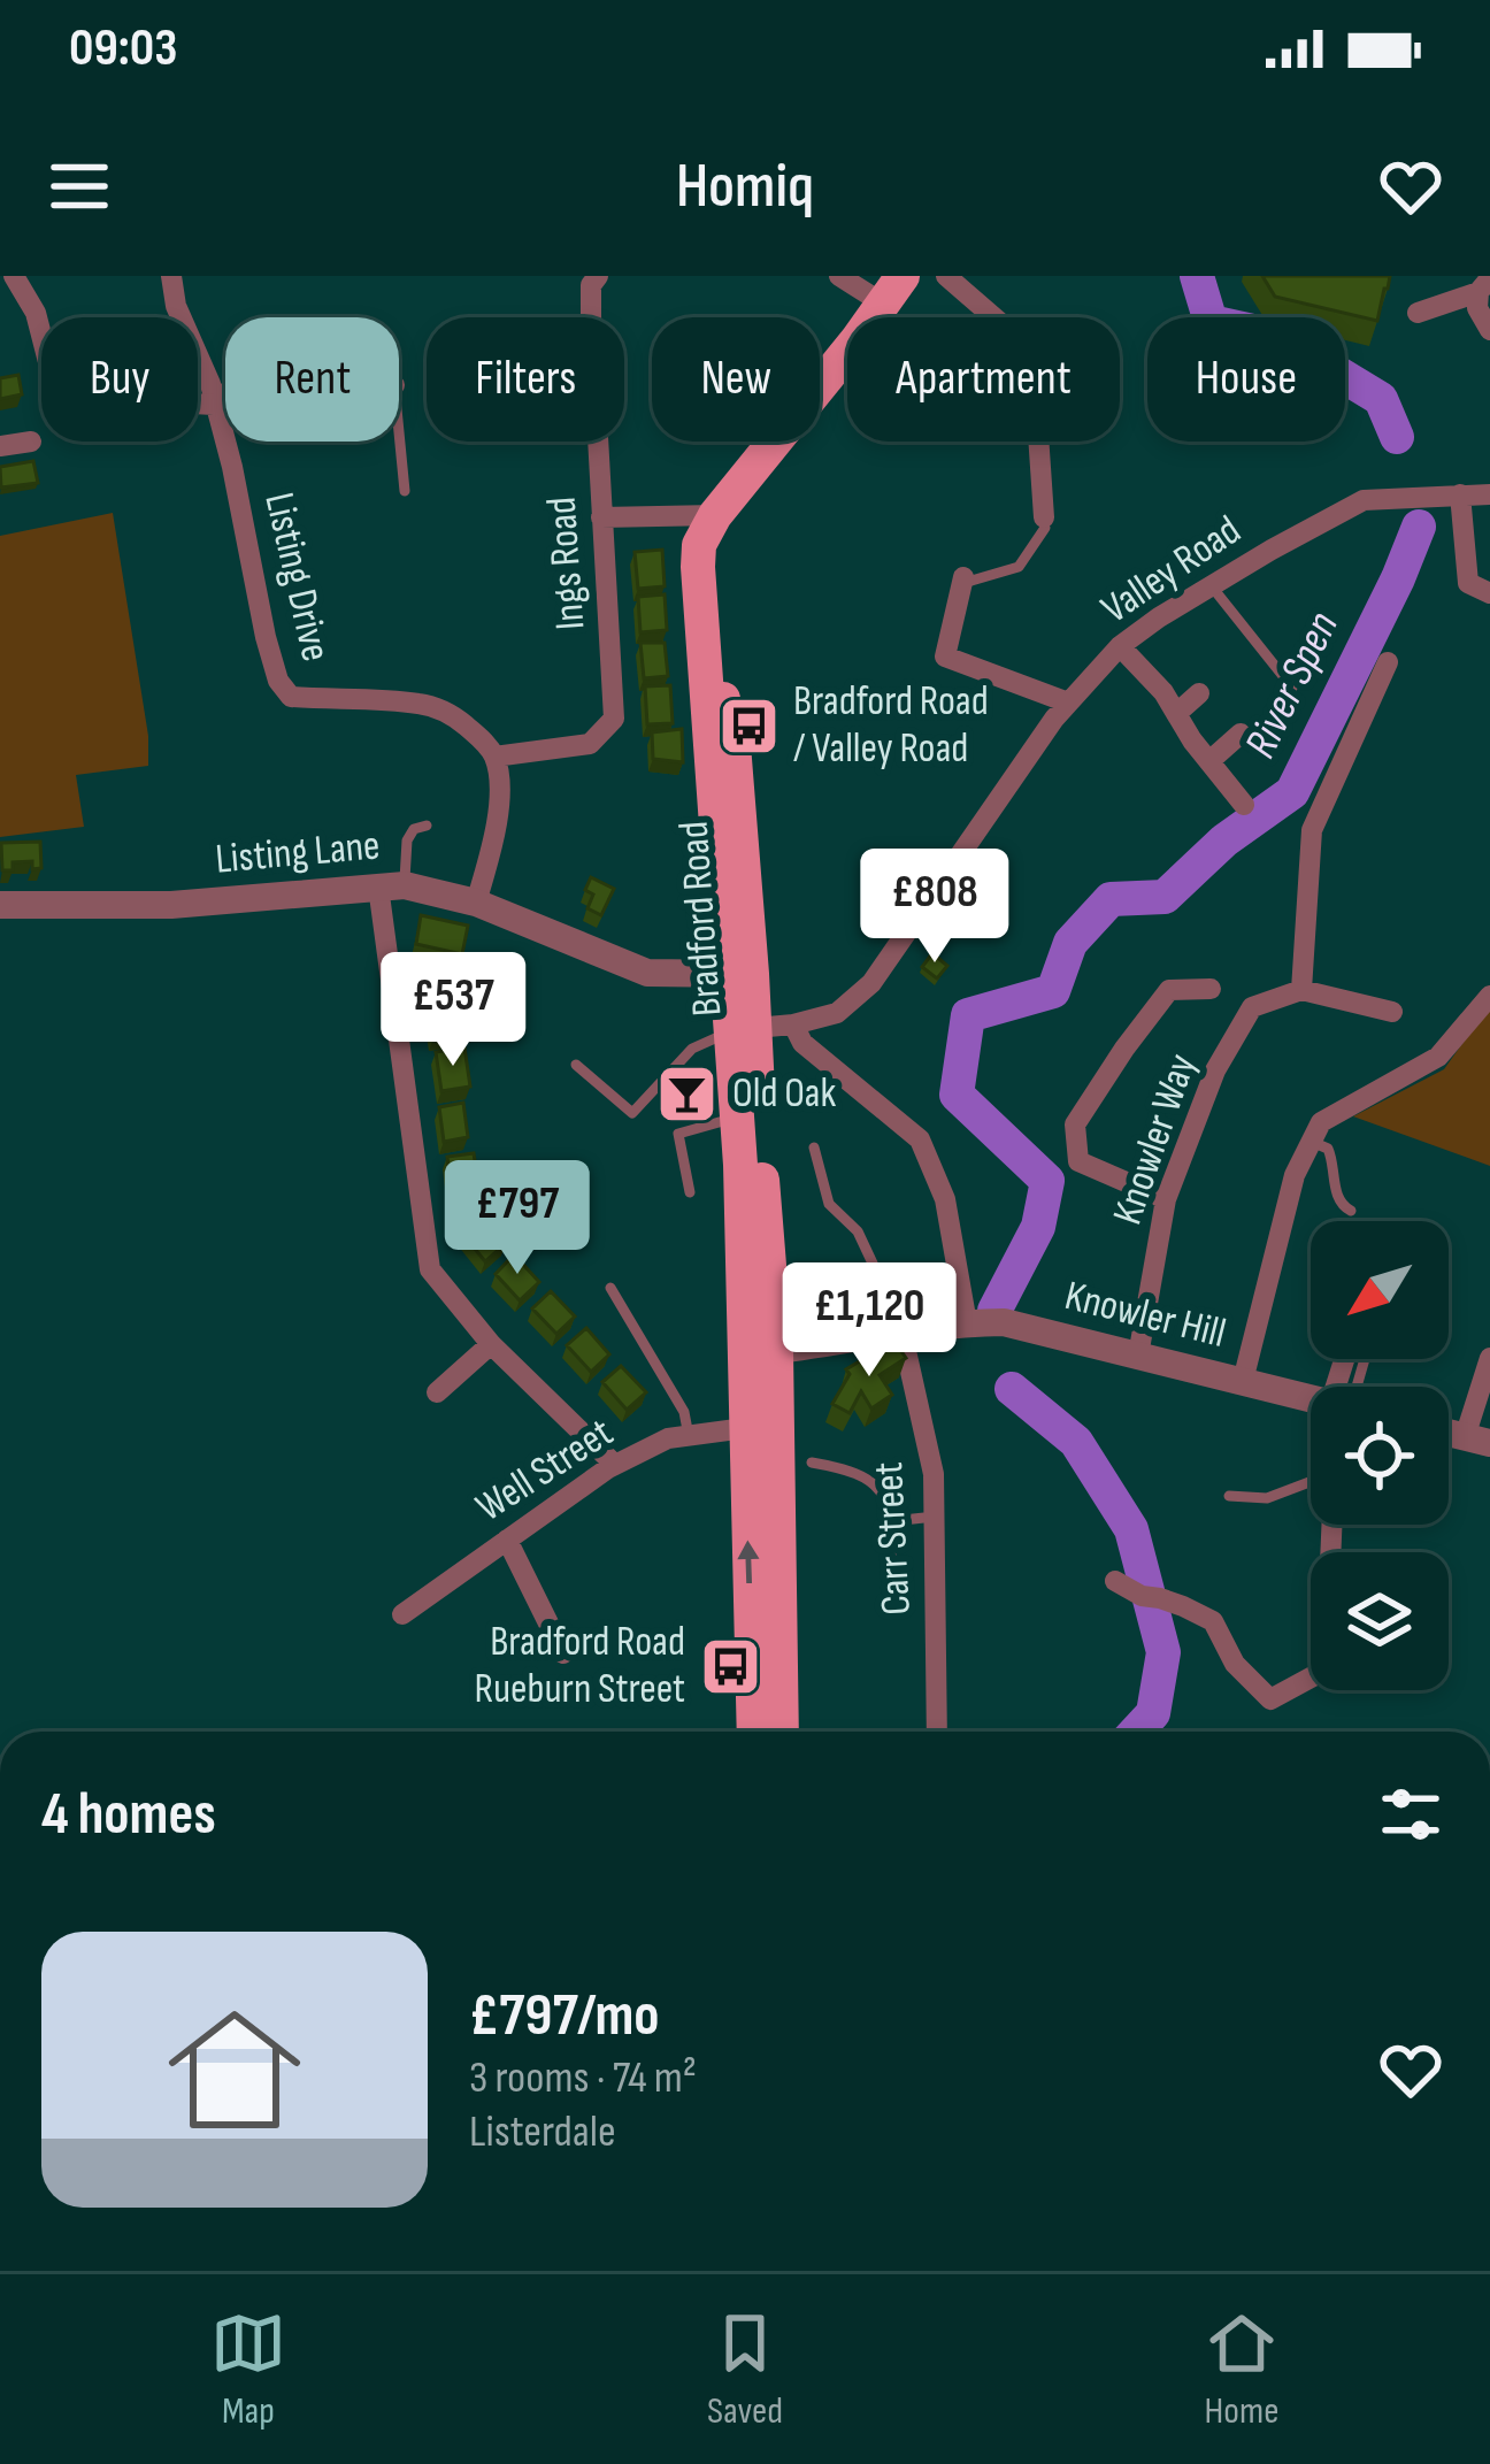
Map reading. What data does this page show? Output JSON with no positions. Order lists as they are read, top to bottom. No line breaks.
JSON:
{"streets":{"main road":["Bradford Road"],"street":["Ings Road","Valley Road","Listing Drive","Listing Lane","Knowler Way","Knowler Hill","Well Street","Carr Street"]},"crossings":[["Ings Road","Listing Drive"],["Valley Road","Bradford Road"],["Listing Lane","Bradford Road"],["Bradford Road","Knowler Hill"],["Bradford Road","Well Street"],["Knowler Way","Knowler Hill"],["Knowler Hill","Carr Street"]],"water":["River Spen"],"places":{"bus stop":["Bradford Road / Valley Road","Bradford Road Rueburn Street"],"bar":["Old Oak"]},"north":"bottom left","page":{"status":"09:03","header":"Homiq","chip":["Buy","Rent","Filters","New","Apartment","House"],"price":["£808","£537","£797","£1,120"],"heading":"4 homes","list":[{"name":"£797/mo","note":"3 rooms · 74 m² · Listerdale"}],"tabs":["Map","Saved","Home"]}}
